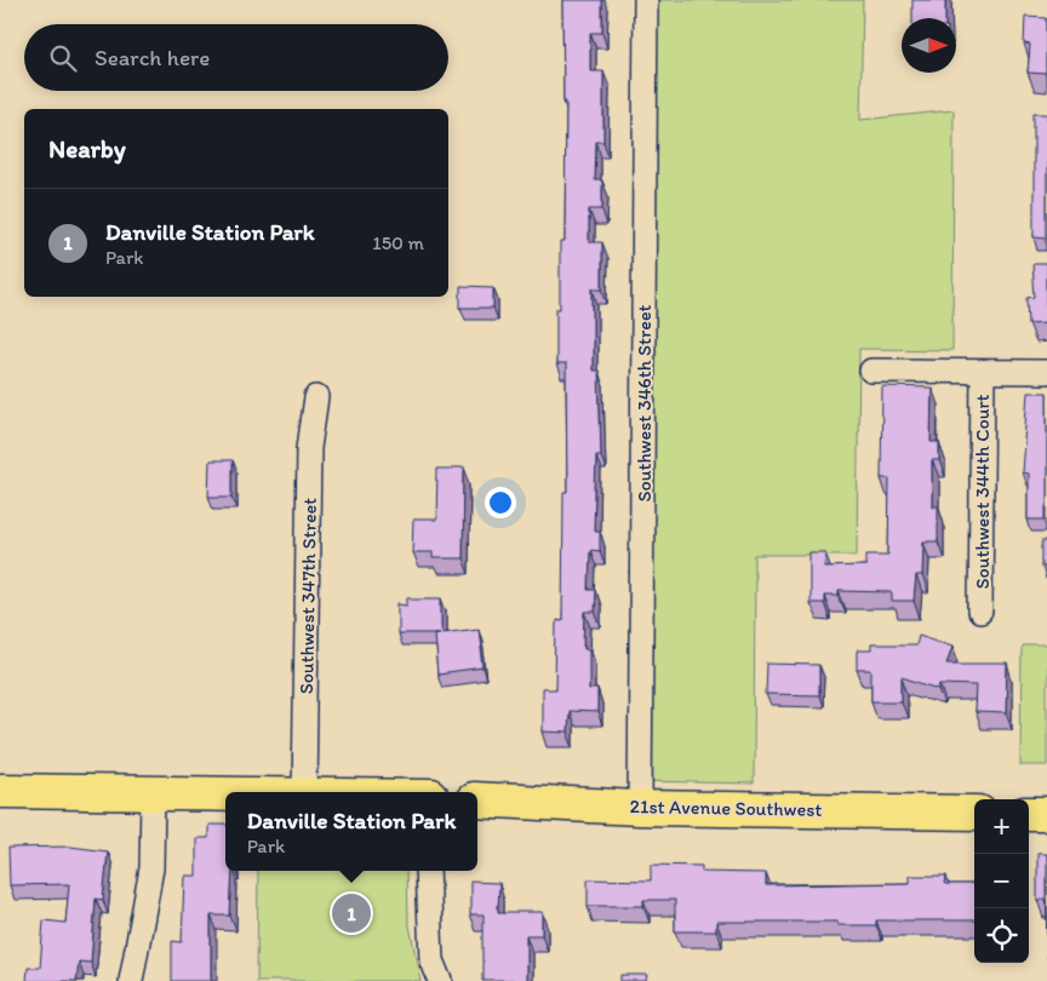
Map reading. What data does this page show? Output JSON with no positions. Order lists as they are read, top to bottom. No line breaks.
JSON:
{"streets":{"main road":["21st Avenue Southwest"],"street":["Southwest 346th Street","Southwest 344th Court","Southwest 347th Street"]},"crossings":[["Southwest 346th Street","21st Avenue Southwest"]],"north":"right","page":{"search":"Search here","heading":"Nearby","list":[{"mark":"1","name":"Danville Station Park","note":"Park","value":"150 m"}],"popup":["Danville Station Park","Park"],"map_buttons":["+","−"],"pins":"1"}}
